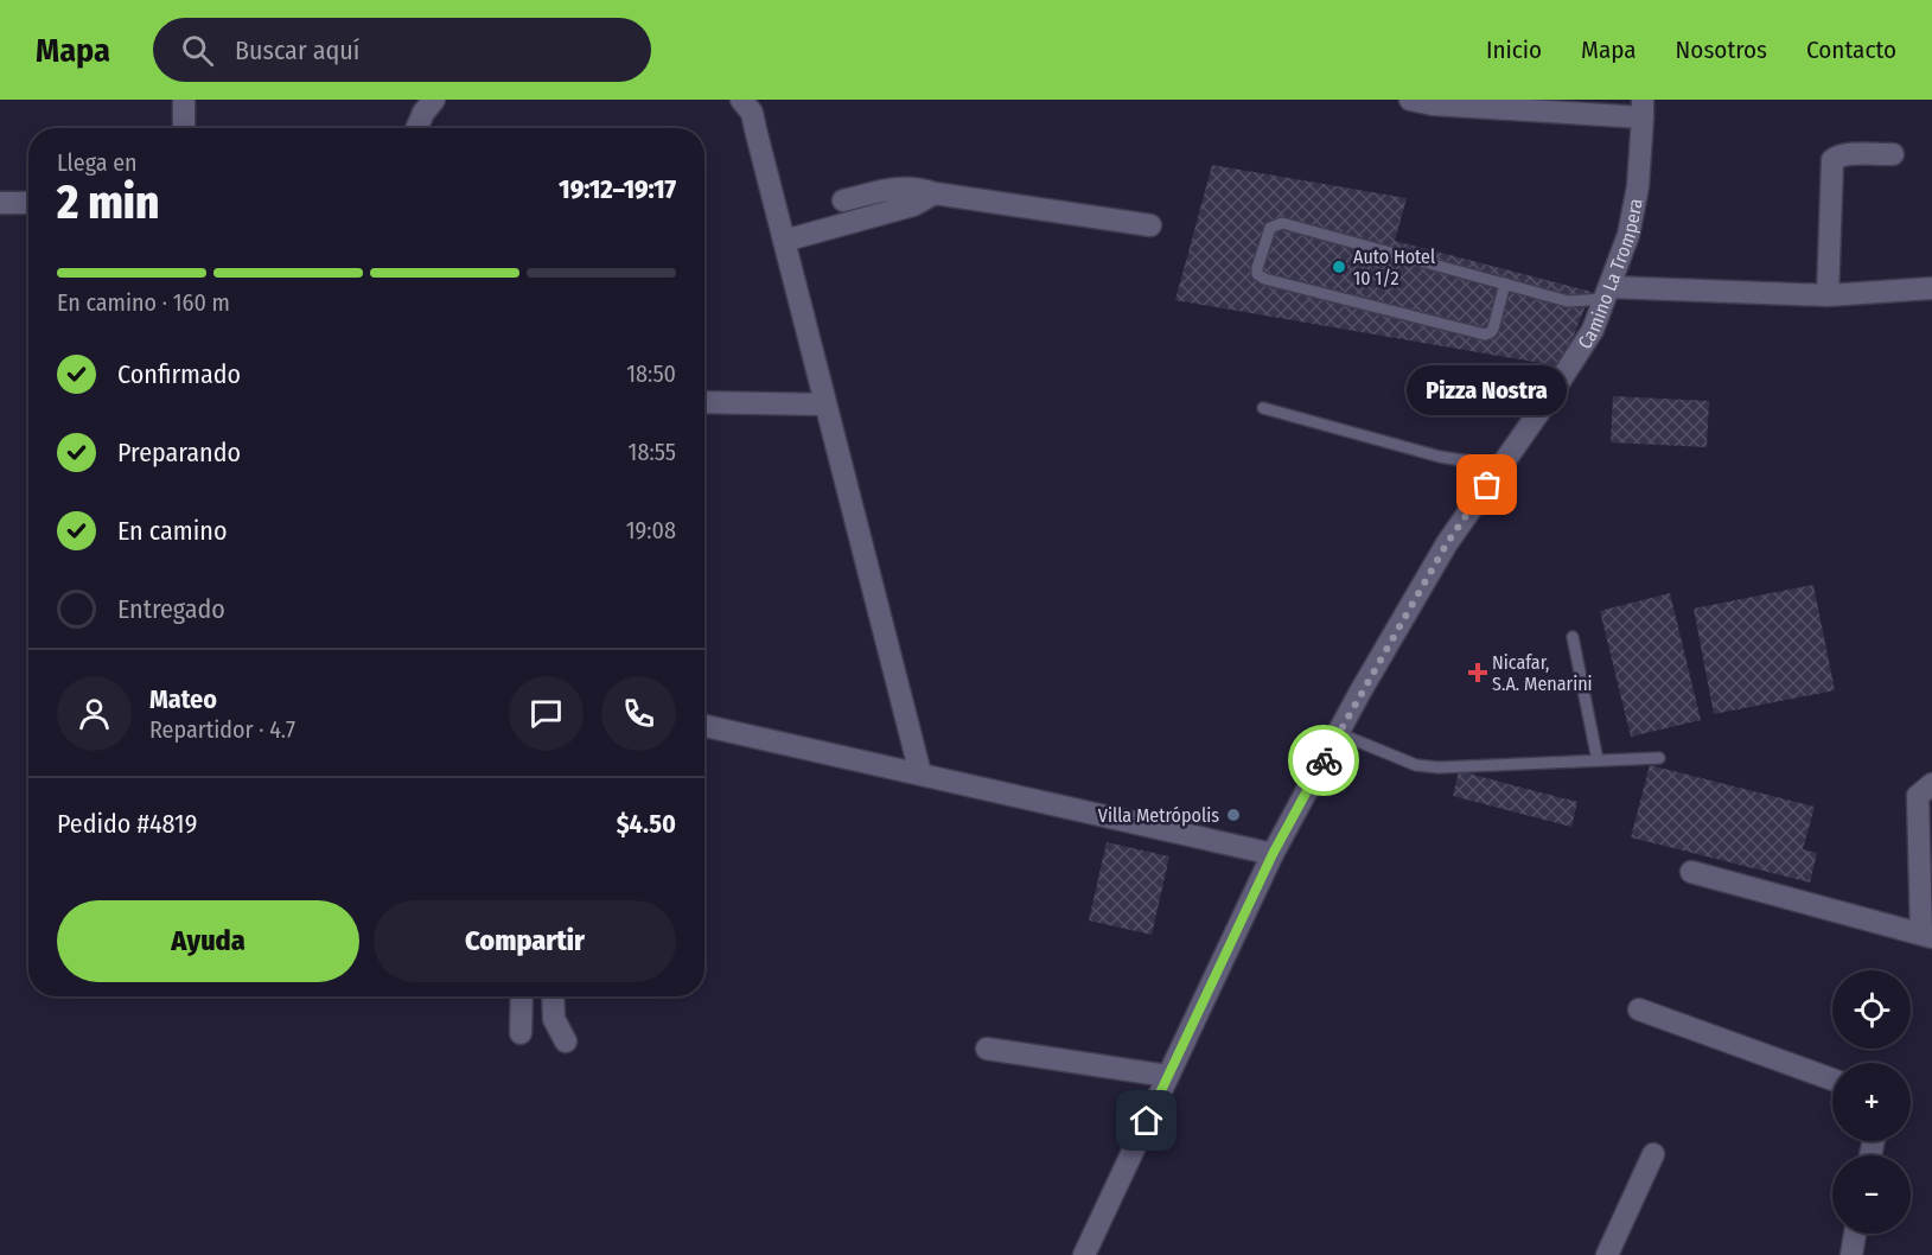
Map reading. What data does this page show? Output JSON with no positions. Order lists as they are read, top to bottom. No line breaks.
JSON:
{"streets":{"street":["Camino La Trompera"]},"places":{"other":["Auto Hotel 10 1/2","Pizza Nostra","Villa Metrópolis"],"health":["Nicafar, S.A. Menarini"]},"page":{"header":"Mapa","search":"Buscar aquí","nav":["Inicio","Mapa","Nosotros","Contacto"],"heading":["2 min","Llega en","19:12–19:17"],"panel":["Mateo","Repartidor · 4.7","Pedido #4819","$4.50"],"bar":"En camino · 160 m","list":[["Confirmado","18:50"],["Preparando","18:55"],["En camino","19:08"],"Entregado"],"bubble":"Pizza Nostra","buttons":["Ayuda","Compartir"],"map_buttons":["+","−"]}}
